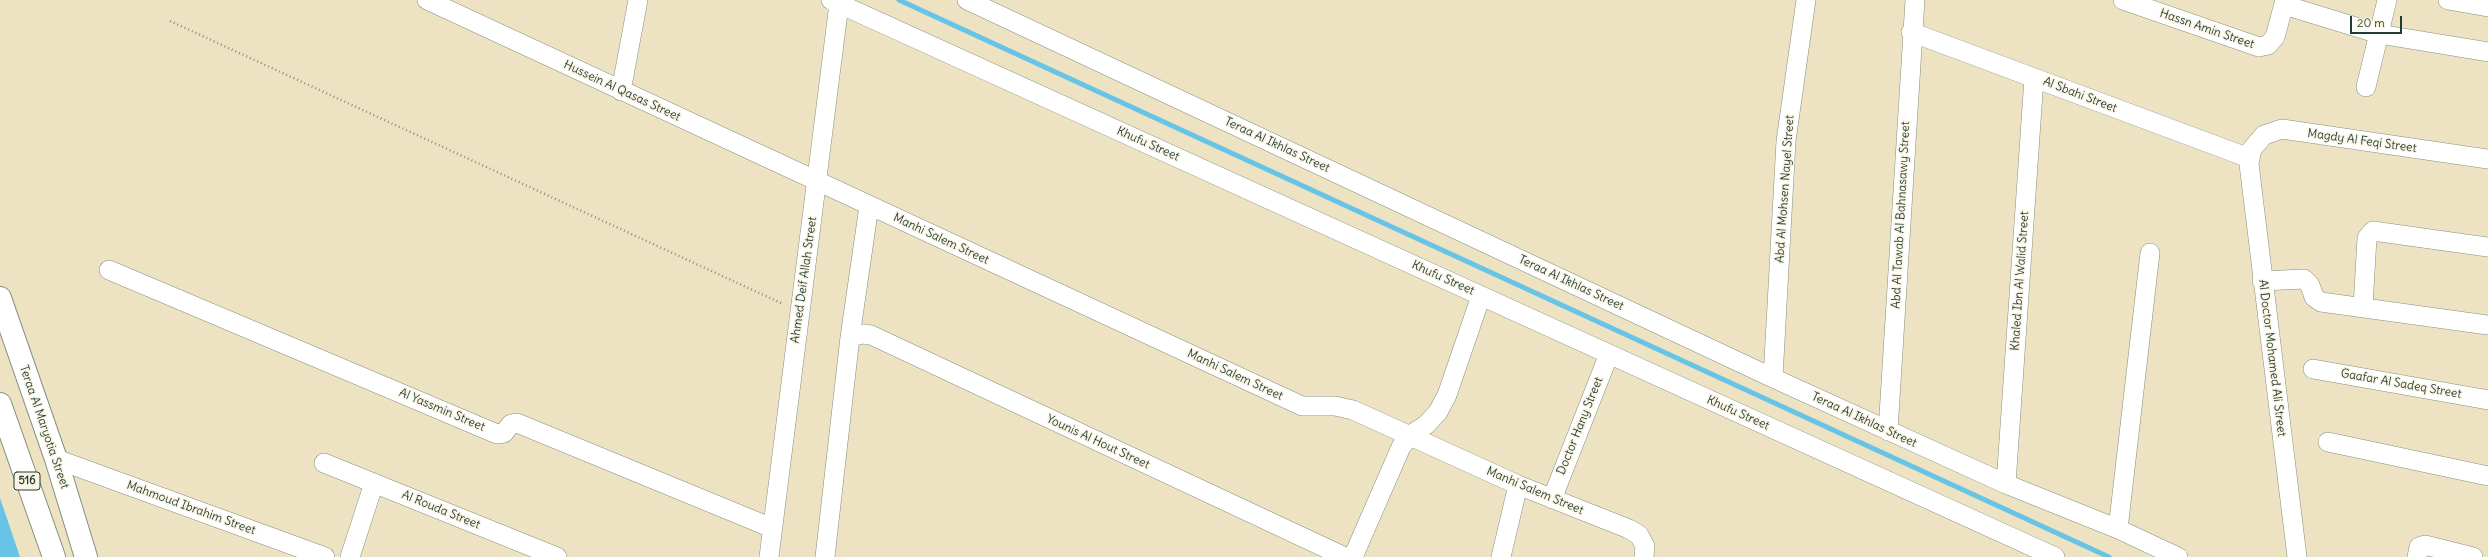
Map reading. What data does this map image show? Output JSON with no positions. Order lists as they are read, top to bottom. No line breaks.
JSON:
{"streets":{"main road":["Teraa Al Maryotia Street","516"],"street":["Hassn Amin Street","Hussein Al Qasas Street","Al Sbahi Street","Magdy Al Feqi Street","Khufu Street","Teraa Al Ikhlas Street","Abd Al Mohsen Nayel Street","Abd Al Tawab Al Bahnasawy Street","Manhi Salem Street","Ahmed Deif Allah Street","Khaled Ibn Al Walid Street","Al Doctor Mohamed Ali Street","Gaafar Al Sadeq Street","Al Yassmin Street","Doctor Hany Street","Younis Al Hout Street","Mahmoud Ibrahim Street","Al Rouda Street"]},"crossings":[["Hussein Al Qasas Street","Manhi Salem Street"],["Hussein Al Qasas Street","Ahmed Deif Allah Street"],["Al Sbahi Street","Magdy Al Feqi Street"],["Al Sbahi Street","Abd Al Tawab Al Bahnasawy Street"],["Al Sbahi Street","Khaled Ibn Al Walid Street"],["Al Sbahi Street","Al Doctor Mohamed Ali Street"],["Magdy Al Feqi Street","Al Doctor Mohamed Ali Street"],["Khufu Street","Ahmed Deif Allah Street"],["Khufu Street","Doctor Hany Street"],["Teraa Al Ikhlas Street","Abd Al Mohsen Nayel Street"],["Teraa Al Ikhlas Street","Abd Al Tawab Al Bahnasawy Street"],["Teraa Al Ikhlas Street","Khaled Ibn Al Walid Street"],["Manhi Salem Street","Ahmed Deif Allah Street"],["Manhi Salem Street","Doctor Hany Street"],["Ahmed Deif Allah Street","Al Yassmin Street"],["Teraa Al Maryotia Street","Mahmoud Ibrahim Street"]],"scale_bar":"20 m"}
